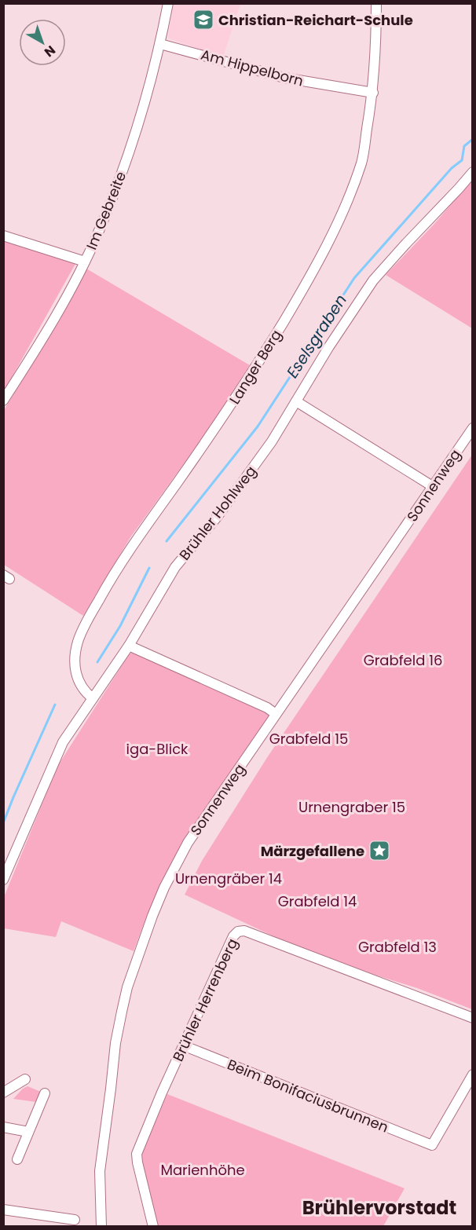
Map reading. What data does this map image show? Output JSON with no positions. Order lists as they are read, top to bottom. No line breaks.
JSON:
{"streets":{"street":["Am Hippelborn","Im Gebreite","Langer Berg","Sonnenweg","Brühler Hohlweg","Brühler Herrenberg","Beim Bonifaciusbrunnen"]},"crossings":[["Am Hippelborn","Im Gebreite"],["Am Hippelborn","Langer Berg"],["Langer Berg","Brühler Hohlweg"],["Brühler Herrenberg","Beim Bonifaciusbrunnen"]],"districts":["Brühlervorstadt"],"water":["Eselsgraben"],"parks":["Grabfeld 16","Grabfeld 15","iga-Blick","Urnengraber 15","Urnengräber 14","Grabfeld 14","Grabfeld 13","Marienhöhe"],"places":{"school or university":["Christian-Reichart-Schule"],"place":["Märzgefallene"]},"north":"bottom right"}
